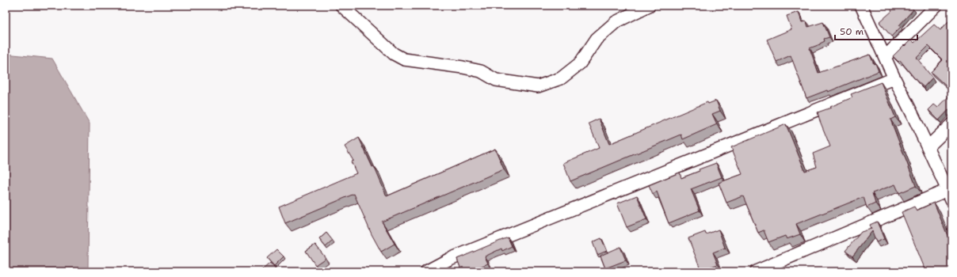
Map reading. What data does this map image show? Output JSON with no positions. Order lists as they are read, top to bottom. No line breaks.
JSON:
{"scale_bar":"50 m"}
